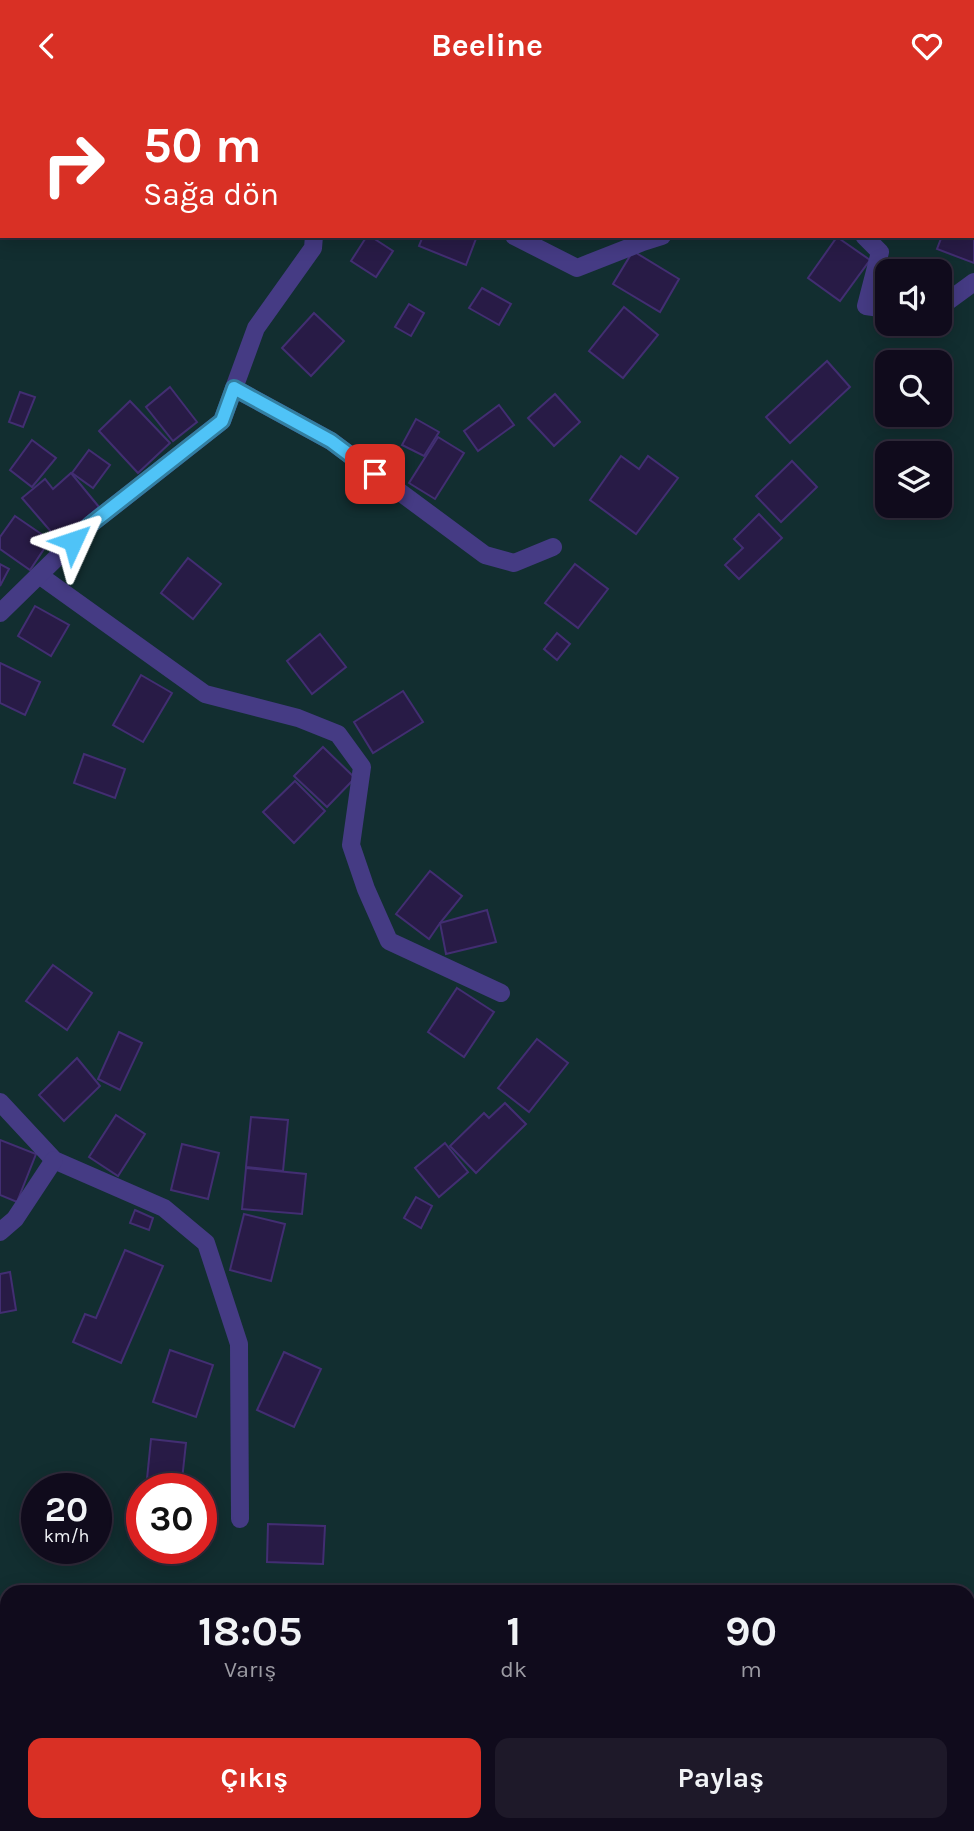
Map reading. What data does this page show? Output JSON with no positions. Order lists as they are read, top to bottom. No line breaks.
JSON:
{"page":{"header":"Beeline","turn":["50 m","Sağa dön"],"speed":"20 km/h","limit":"30","eta":["18:05","Varış","1","dk","90","m"],"buttons":["Çıkış","Paylaş"]}}
